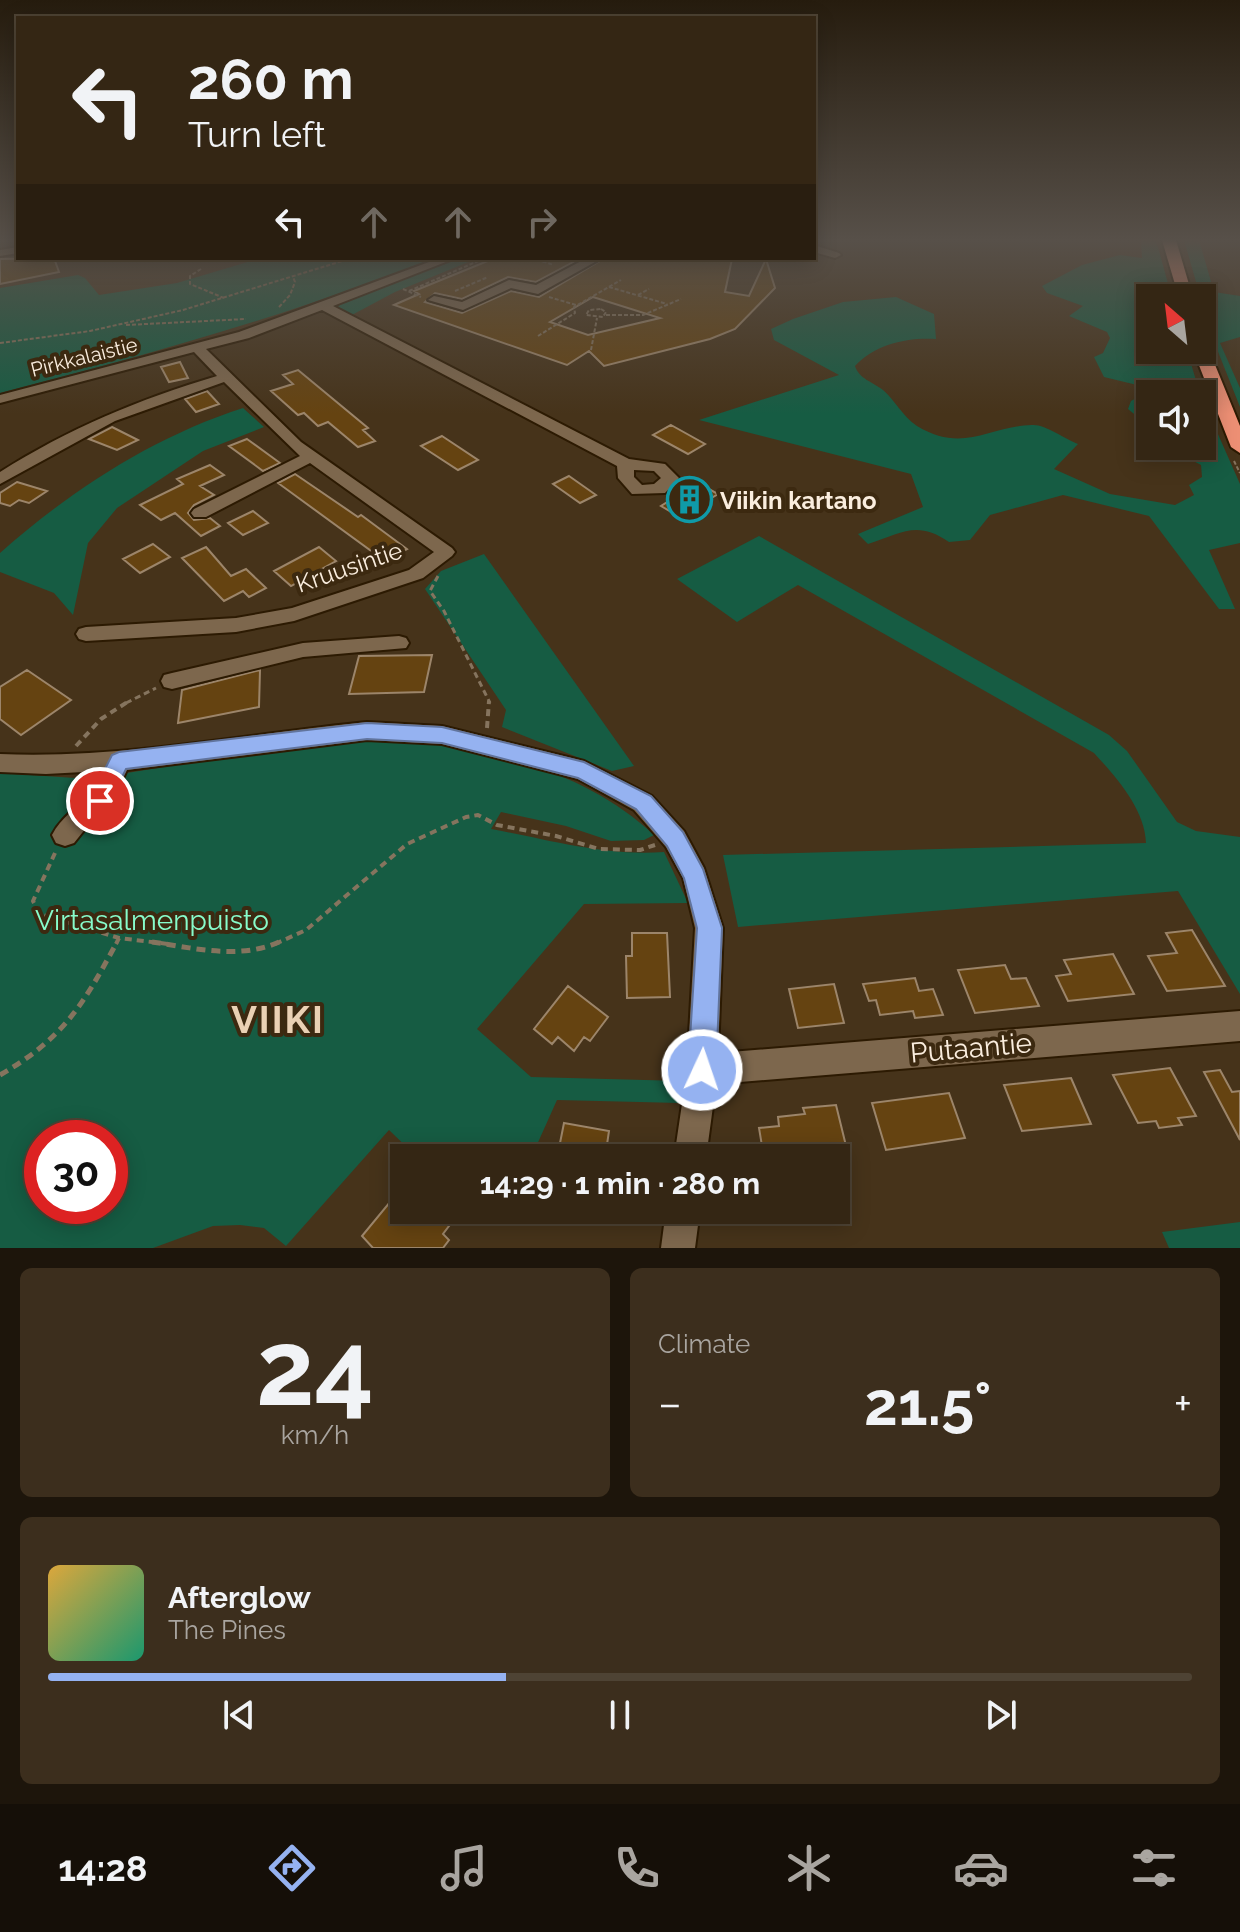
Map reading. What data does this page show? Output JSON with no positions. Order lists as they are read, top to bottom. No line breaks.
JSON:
{"streets":{"street":["Pirkkalaistie","Kruusintie","Putaantie"]},"crossings":[["Pirkkalaistie","Kruusintie"]],"districts":["VIIKI"],"parks":["Virtasalmenpuisto"],"places":{"building":["Viikin kartano"]},"north":"top left","page":{"turn":["260 m","Turn left"],"limit":"30","trip":"14:29 · 1 min · 280 m","tile":[["24","km/h"],"Climate"],"heat":["−","21.5°","+"],"song":["Afterglow","The Pines"],"tabs":"14:28"}}
